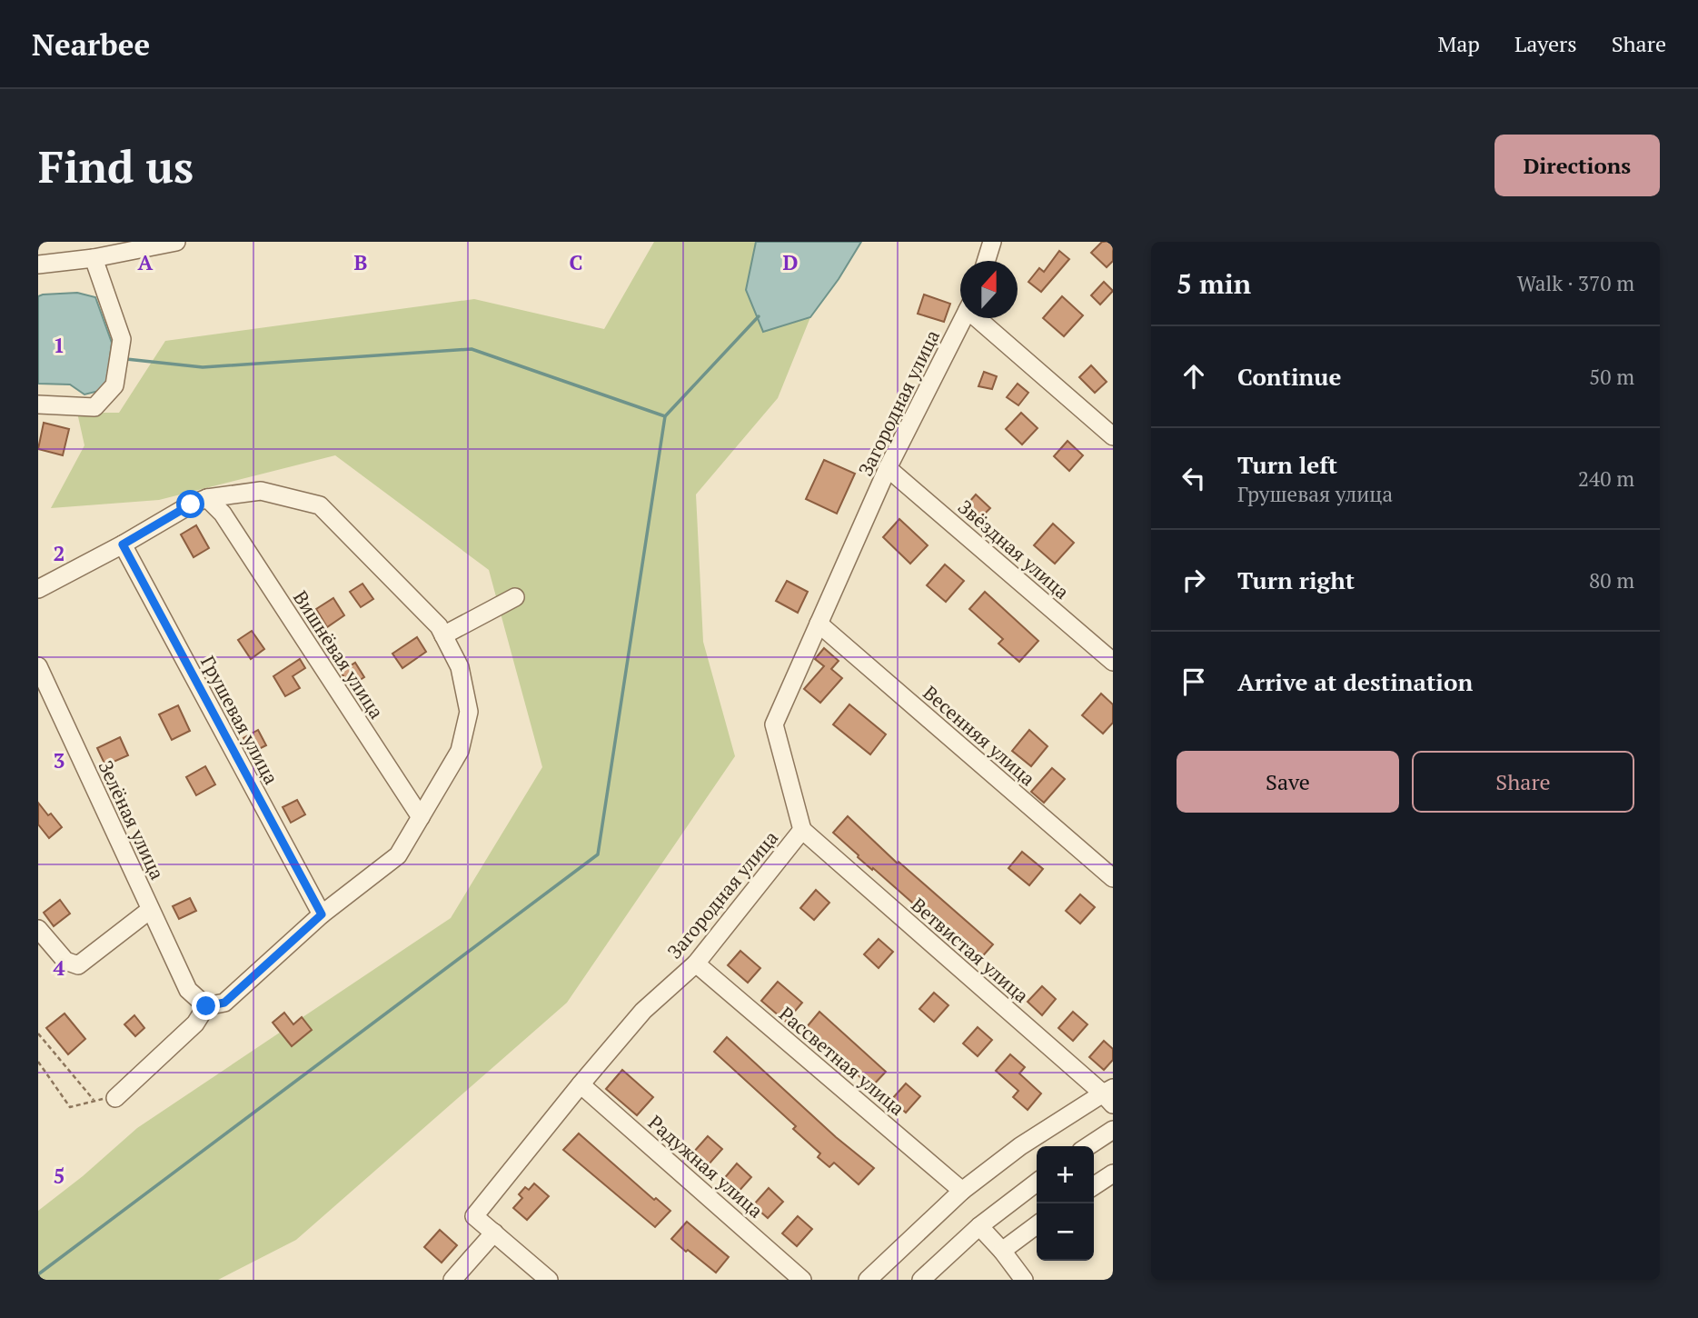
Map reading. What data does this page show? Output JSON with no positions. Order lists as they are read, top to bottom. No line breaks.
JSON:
{"streets":{"street":["Загородная улица","Звёздная улица","Вишнёвая улица","Грушевая улица","Весенняя улица","Зелёная улица","Ветвистая улица","Рассветная улица","Радужная улица"]},"crossings":[["Загородная улица","Звёздная улица"],["Загородная улица","Весенняя улица"],["Загородная улица","Ветвистая улица"],["Загородная улица","Рассветная улица"],["Загородная улица","Радужная улица"]],"north":"top","page":{"header":"Nearbee","nav":["Map","Layers","Share"],"buttons":["Directions",["Save","Share"]],"title":"Find us","heading":["5 min","Walk · 370 m"],"list":[["Continue","50 m"],["Turn left","Грушевая улица","240 m"],["Turn right","80 m"],"Arrive at destination"],"map_buttons":["+","−"]},"grid":{"columns":["A","B","C","D"],"rows":["1","2","3","4","5"]}}
